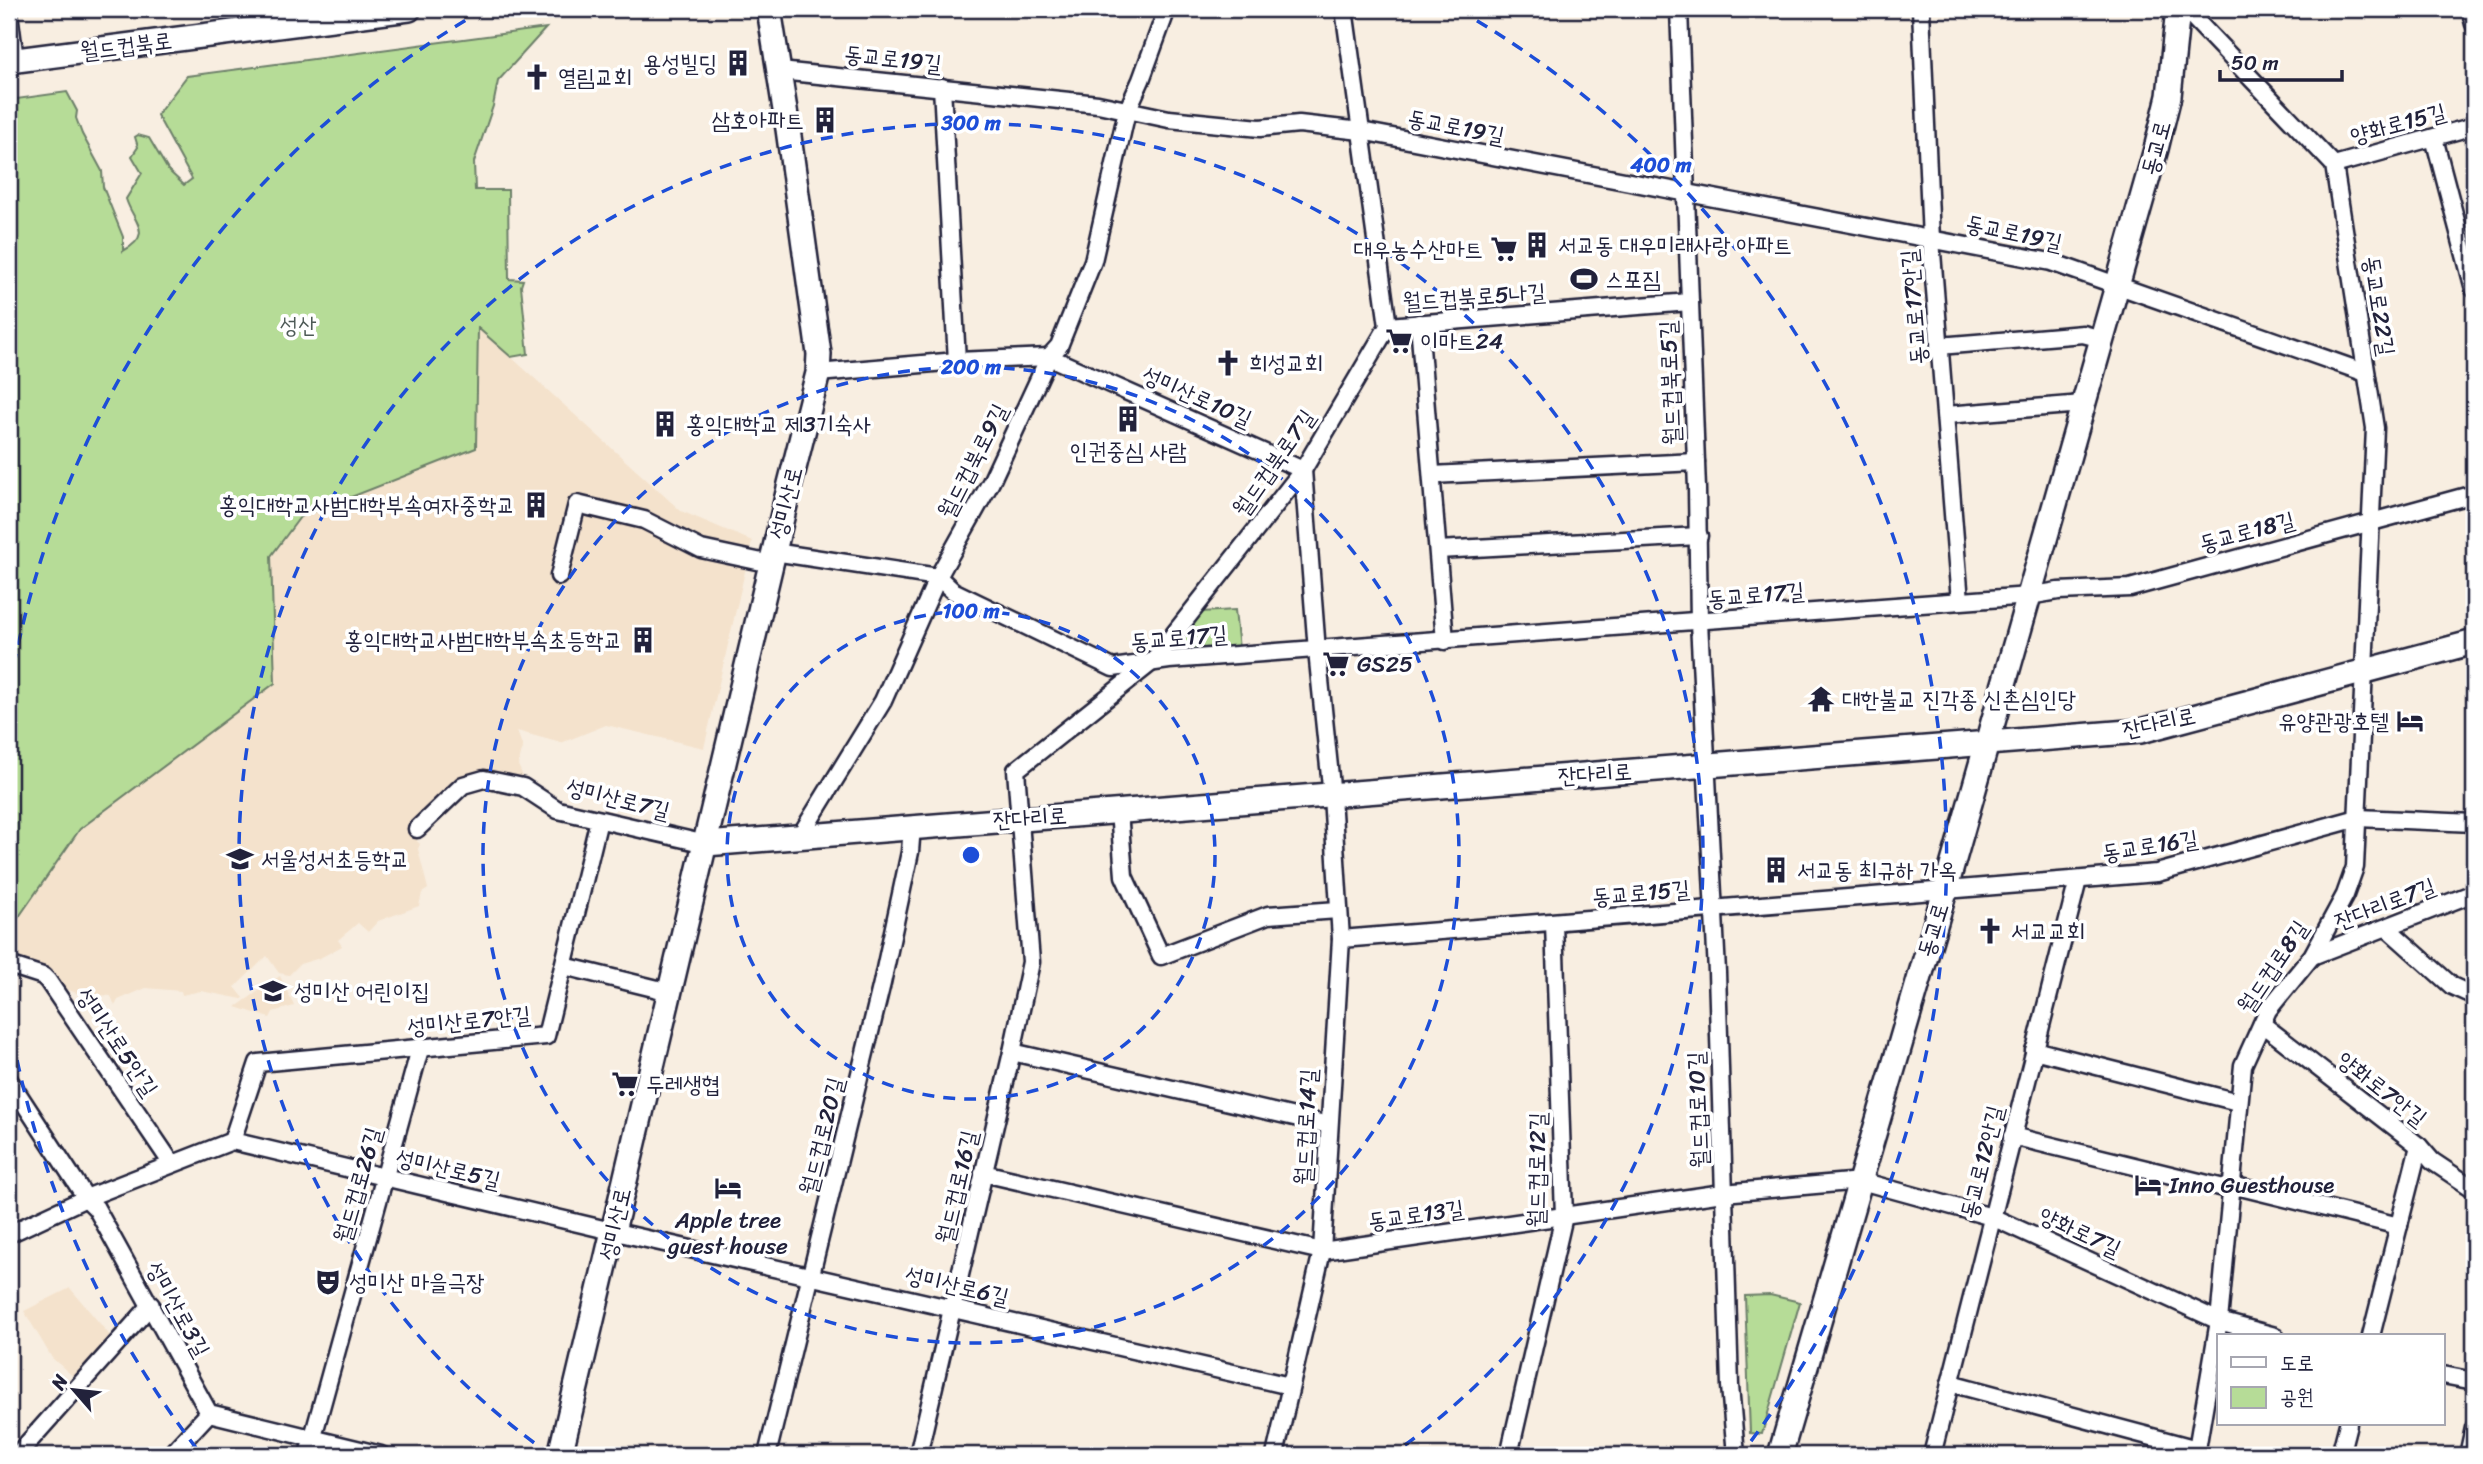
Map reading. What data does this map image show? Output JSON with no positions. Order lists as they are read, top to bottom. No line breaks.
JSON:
{"streets":{"street":["월드컵북로","동교로19길","양화로15길","동교로","월드컵북로5나길","동교로22길","동교로17안길","월드컵북로5길","성미산로10길","월드컵북로9길","월드컵북로7길","성미산로","동교로18길","동교로17길","잔다리로","성미산로7길","동교로16길","동교로15길","잔다리로7길","월드컵로8길","성미산로7안길","성미산로5안길","양화로7안길","월드컵로10길","월드컵로14길","월드컵로20길","동교로12안길","성미산로5길","월드컵로12길","월드컵로26길","월드컵로16길","동교로13길","양화로7길","성미산로6길","성미산로3길"]},"crossings":[["동교로19길","동교로"],["동교로19길","동교로17안길"],["동교로19길","월드컵북로5길"],["동교로19길","월드컵북로9길"],["동교로19길","성미산로"],["양화로15길","동교로22길"],["동교로","동교로18길"],["동교로","동교로17길"],["동교로","잔다리로"],["동교로","동교로16길"],["동교로","동교로15길"],["동교로","동교로13길"],["동교로","양화로7길"],["월드컵북로5나길","월드컵북로5길"],["월드컵북로5나길","월드컵북로7길"],["동교로22길","동교로18길"],["동교로22길","잔다리로"],["동교로22길","월드컵로8길"],["동교로17안길","동교로17길"],["월드컵북로5길","동교로17길"],["월드컵북로5길","잔다리로"],["월드컵북로5길","월드컵로10길"],["성미산로10길","월드컵북로9길"],["성미산로10길","월드컵북로7길"],["성미산로10길","성미산로"],["월드컵북로9길","동교로17길"],["월드컵북로9길","잔다리로"],["월드컵북로7길","동교로17길"],["월드컵북로7길","잔다리로"],["월드컵북로7길","월드컵로16길"],["성미산로","동교로17길"],["성미산로","잔다리로"],["성미산로","성미산로7길"],["성미산로","성미산로5길"],["성미산로","성미산로6길"],["동교로18길","동교로17길"],["잔다리로","성미산로7길"],["잔다리로","월드컵로8길"],["잔다리로","월드컵로10길"],["잔다리로","월드컵로14길"],["잔다리로","월드컵로20길"],["잔다리로","월드컵로16길"],["성미산로7길","성미산로7안길"],["동교로16길","동교로15길"],["동교로16길","월드컵로8길"],["동교로16길","동교로12안길"],["동교로15길","월드컵로10길"],["동교로15길","월드컵로14길"],["동교로15길","월드컵로12길"],["잔다리로7길","월드컵로8길"],["월드컵로8길","양화로7안길"],["월드컵로8길","동교로12안길"],["월드컵로8길","양화로7길"],["성미산로7안길","성미산로5길"],["성미산로7안길","월드컵로26길"],["월드컵로10길","동교로13길"],["월드컵로14길","동교로13길"],["월드컵로14길","성미산로6길"],["월드컵로20길","성미산로6길"],["동교로12안길","양화로7길"],["성미산로5길","월드컵로26길"],["성미산로5길","성미산로6길"],["월드컵로12길","동교로13길"],["월드컵로16길","동교로13길"],["월드컵로16길","성미산로6길"],["동교로13길","양화로7길"]],"parks":["성산"],"places":{"building":["용성빌딩","삼호아파트","서교동 대우미래사랑 아파트","인권중심 사람","홍익대학교 제3기숙사","홍익대학교사범대학부속여자중학교","홍익대학교사범대학부속초등학교","서교동 최규하 가옥"],"church":["열림교회","희성교회","서교교회"],"supermarket":["대우농수산마트","이마트24","GS25","두레생협"],"sports":["스포짐"],"temple":["대한불교 진각종 신촌심인당"],"hotel":["유양관광호텔","Inno Guesthouse","Apple tree guest house"],"school or university":["서울성서초등학교","성미산 어린이집"],"theatre":["성미산 마을극장"]},"legend":["도로","공원"],"scale_bar":"50 m","north":"top left","rings":["300 m","400 m","200 m","100 m"]}
